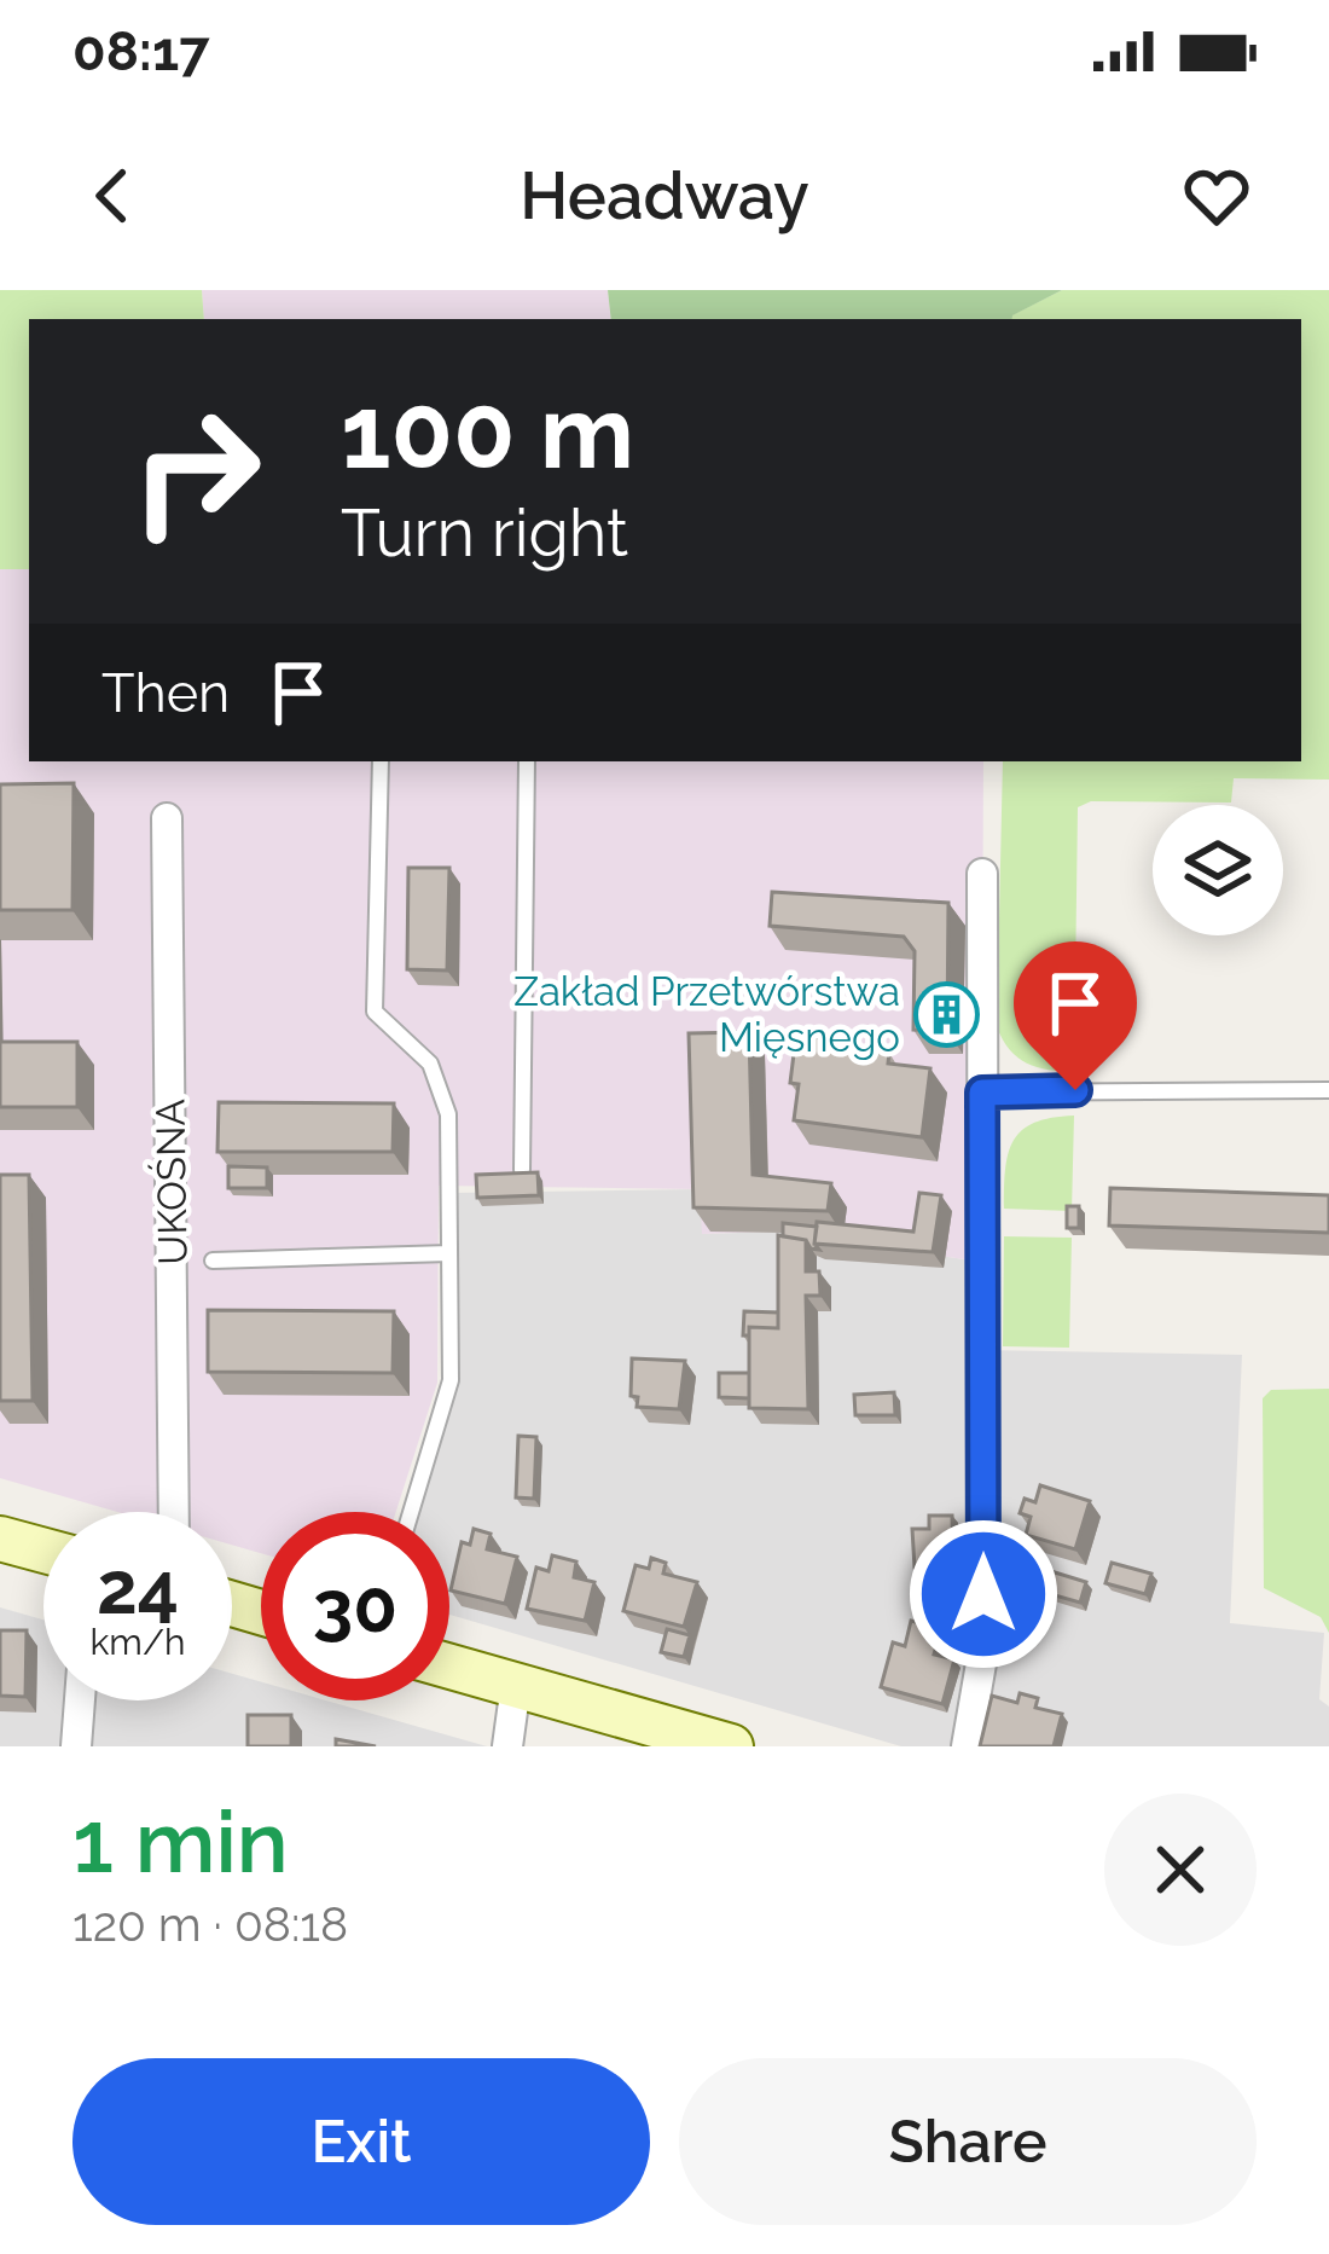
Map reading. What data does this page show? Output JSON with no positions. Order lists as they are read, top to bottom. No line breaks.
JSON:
{"streets":{"street":["UKOŚNA"]},"places":{"building":["Zakład Przetwórstwa Mięsnego"]},"page":{"status":"08:17","header":"Headway","turn":["100 m","Turn right"],"then":"Then","speed":"24 km/h","limit":"30","heading":["1 min","120 m · 08:18"],"buttons":["Exit","Share"]}}
